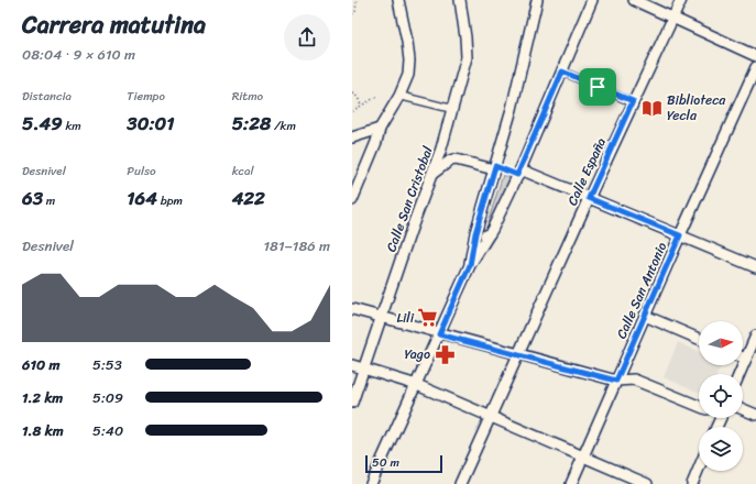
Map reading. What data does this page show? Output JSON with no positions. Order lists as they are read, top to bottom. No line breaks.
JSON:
{"streets":{"street":["Calle España","Calle San Cristobal","Calle San Antonio"]},"places":{"library":["Biblioteca Yecla"],"supermarket":["Lili"],"pharmacy":["Yago"]},"scale_bar":"50 m","north":"right","page":{"heading":["Carrera matutina","08:04 · 9 × 610 m"],"stats":[["Distancia","5.49 km"],["Tiempo","30:01"],["Ritmo","5:28 /km"],["Desnivel","63 m"],["Pulso","164 bpm"],["kcal","422"]],"chart":["Desnivel","181–186 m"],"list":[{"name":"610 m","note":"5:53"},{"name":"1.2 km","note":"5:09"},{"name":"1.8 km","note":"5:40"}],"scale":"50 m"}}
